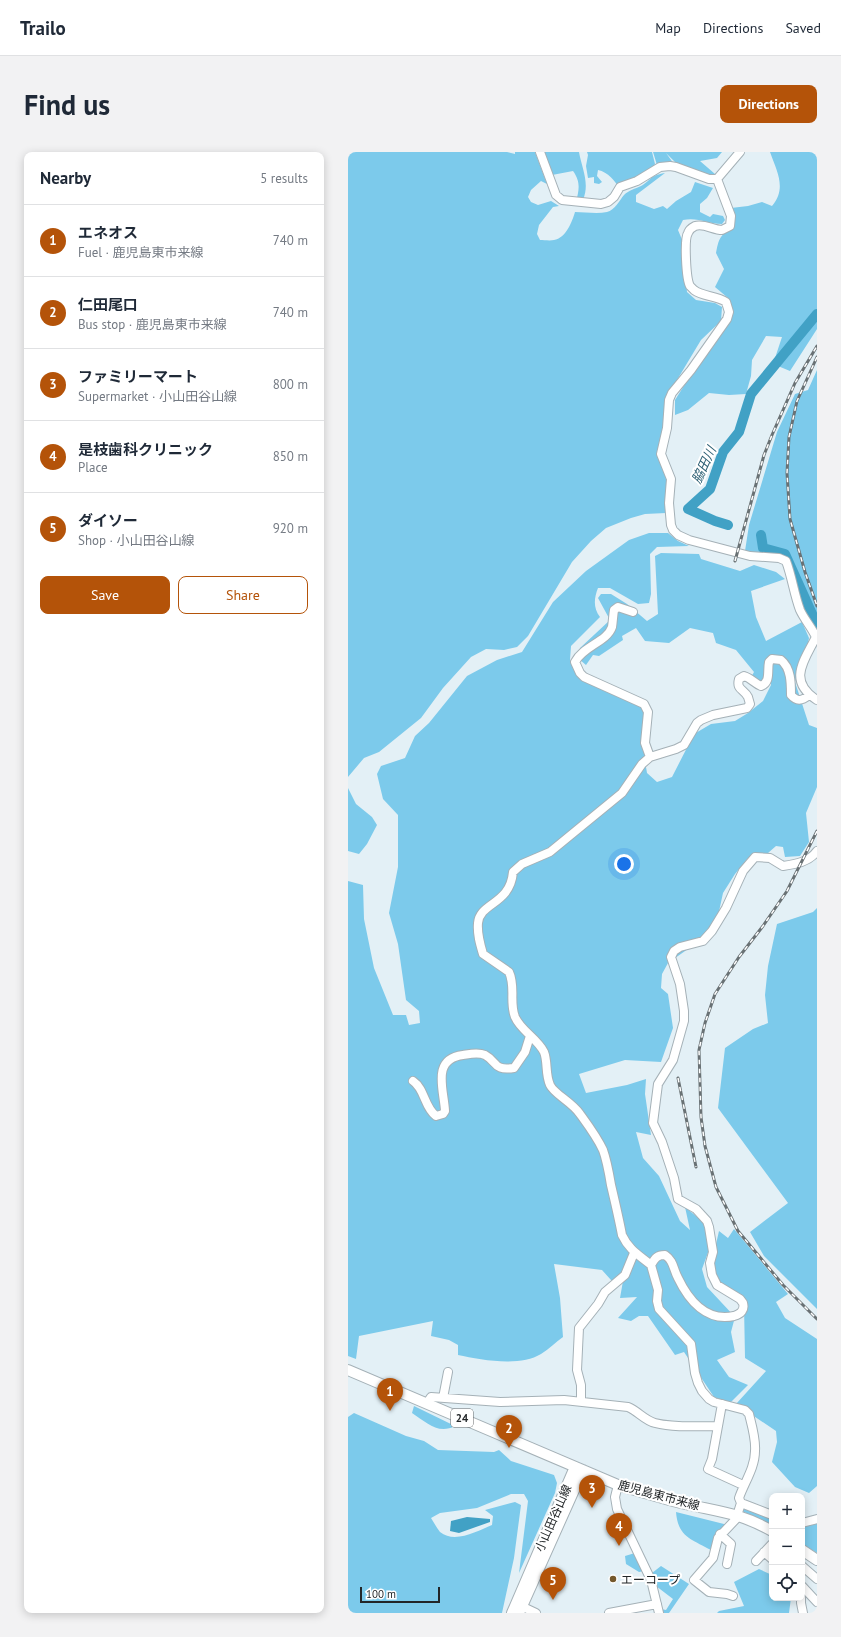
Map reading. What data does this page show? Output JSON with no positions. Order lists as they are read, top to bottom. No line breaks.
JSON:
{"streets":{"main road":["24","鹿児島東市来線","小山田谷山線"]},"crossings":[["鹿児島東市来線","小山田谷山線"]],"water":["脇田川"],"places":["エーコープ"],"scale_bar":"100 m","page":{"header":"Trailo","nav":["Map","Directions","Saved"],"buttons":["Directions",["Save","Share"]],"title":"Find us","heading":["Nearby","5 results"],"list":[{"mark":"1","name":"エネオス","note":"Fuel · 鹿児島東市来線","value":"740 m"},{"mark":"2","name":"仁田尾口","note":"Bus stop · 鹿児島東市来線","value":"740 m"},{"mark":"3","name":"ファミリーマート","note":"Supermarket · 小山田谷山線","value":"800 m"},{"mark":"4","name":"是枝歯科クリニック","note":"Place","value":"850 m"},{"mark":"5","name":"ダイソー","note":"Shop · 小山田谷山線","value":"920 m"}],"pins":["1","2","3","4","5"],"map_buttons":["+","−"],"scale":"100 m"}}
